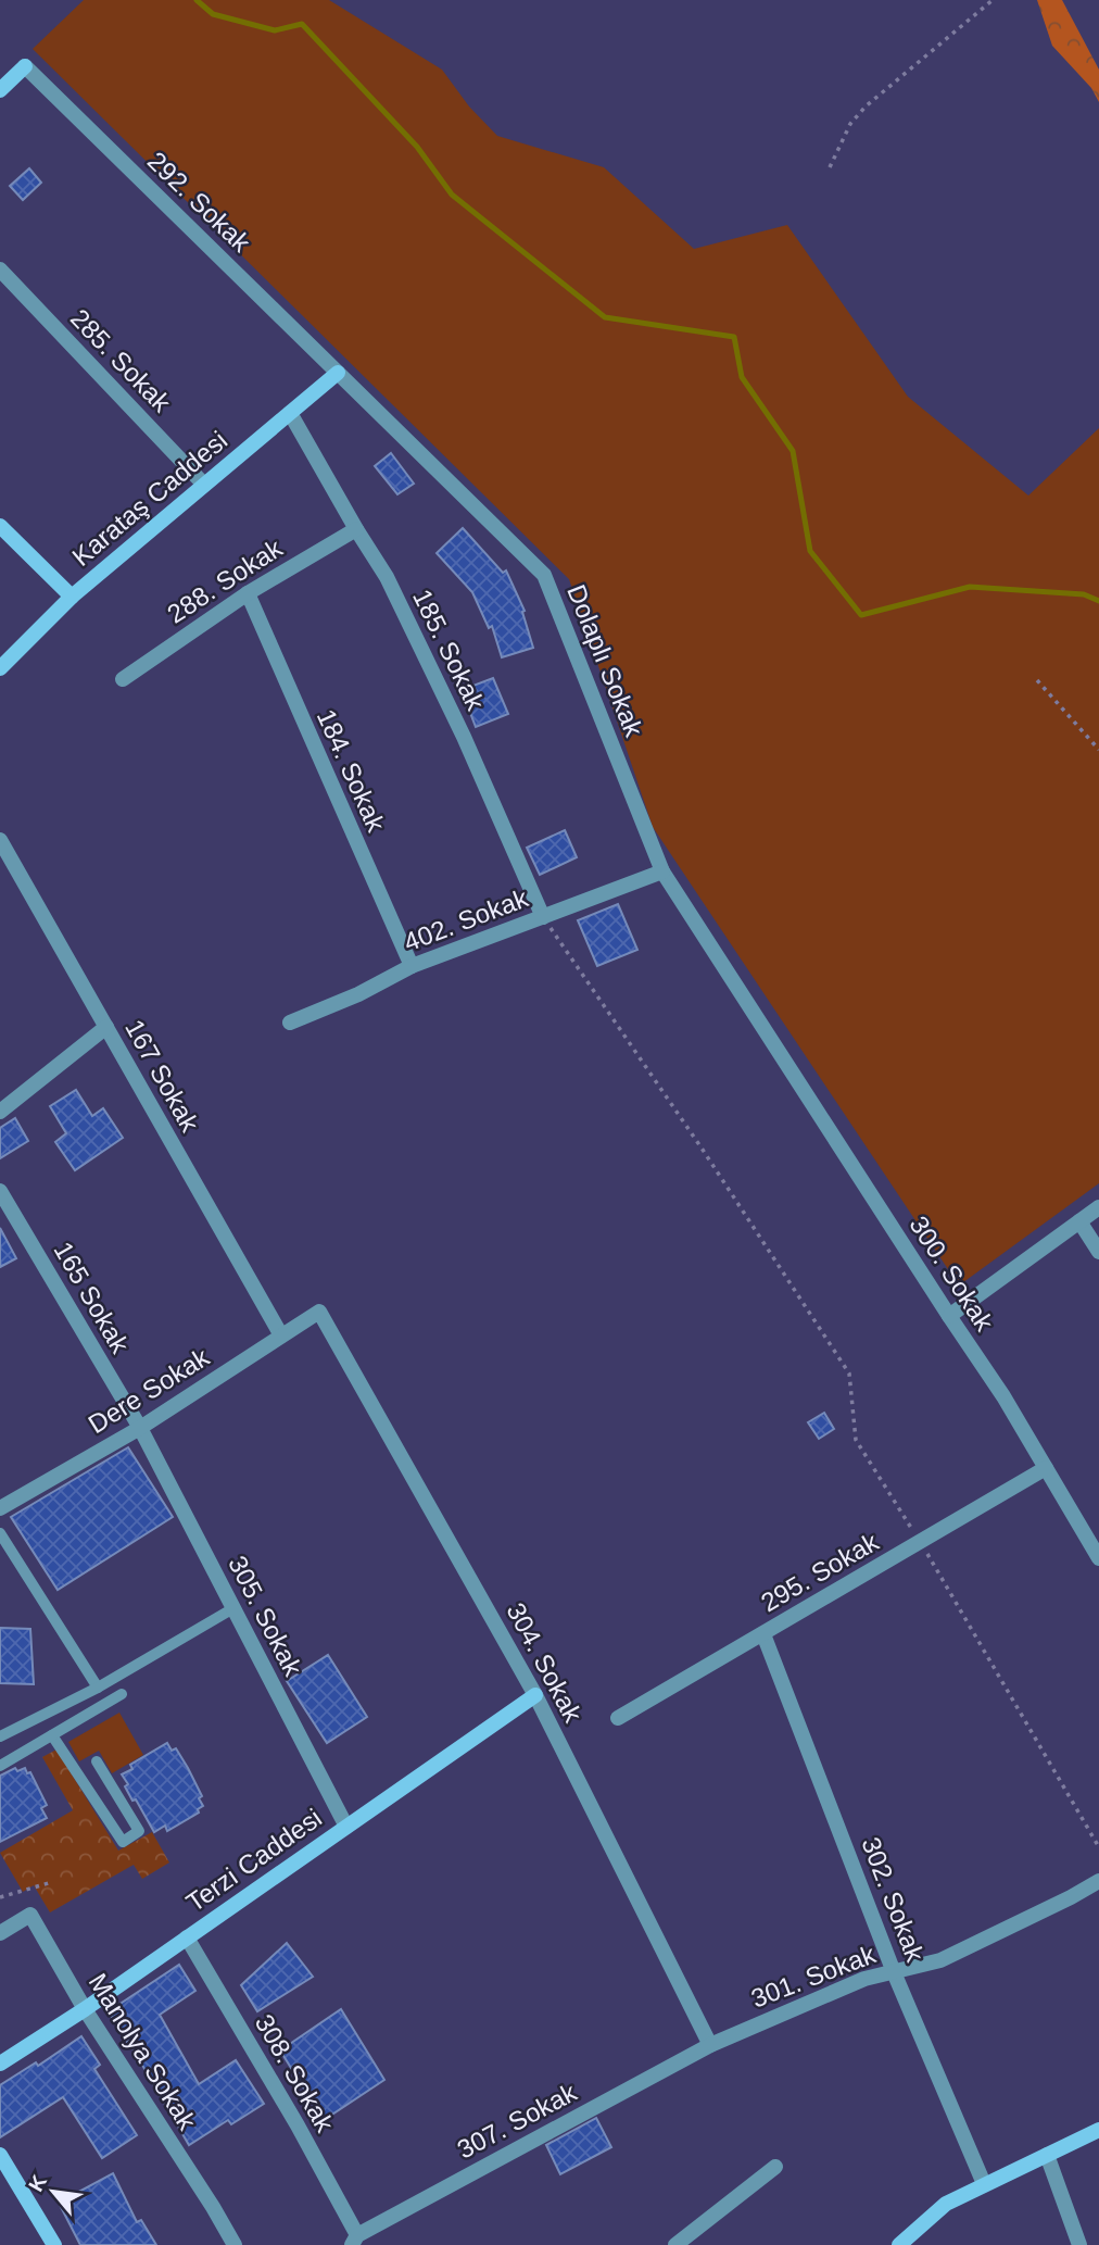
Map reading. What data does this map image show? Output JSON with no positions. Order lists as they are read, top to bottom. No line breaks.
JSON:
{"streets":{"street":["292. Sokak","285. Sokak","Karataş Caddesi","288. Sokak","185. Sokak","Dolaplı Sokak","184. Sokak","402. Sokak","167 Sokak","300. Sokak","165 Sokak","Dere Sokak","295. Sokak","305. Sokak","304. Sokak","Terzi Caddesi","302. Sokak","301. Sokak","Manolya Sokak","308. Sokak","307. Sokak"]},"crossings":[["292. Sokak","Karataş Caddesi"],["292. Sokak","Dolaplı Sokak"],["285. Sokak","Karataş Caddesi"],["Karataş Caddesi","185. Sokak"],["Karataş Caddesi","Dolaplı Sokak"],["288. Sokak","185. Sokak"],["288. Sokak","184. Sokak"],["185. Sokak","402. Sokak"],["Dolaplı Sokak","402. Sokak"],["Dolaplı Sokak","300. Sokak"],["184. Sokak","402. Sokak"],["167 Sokak","Dere Sokak"],["300. Sokak","295. Sokak"],["165 Sokak","Dere Sokak"],["165 Sokak","305. Sokak"],["Dere Sokak","305. Sokak"],["Dere Sokak","304. Sokak"],["295. Sokak","302. Sokak"],["305. Sokak","Terzi Caddesi"],["304. Sokak","Terzi Caddesi"],["304. Sokak","301. Sokak"],["304. Sokak","307. Sokak"],["Terzi Caddesi","Manolya Sokak"],["Terzi Caddesi","308. Sokak"],["302. Sokak","301. Sokak"],["301. Sokak","307. Sokak"],["308. Sokak","307. Sokak"]],"north":"top left"}
